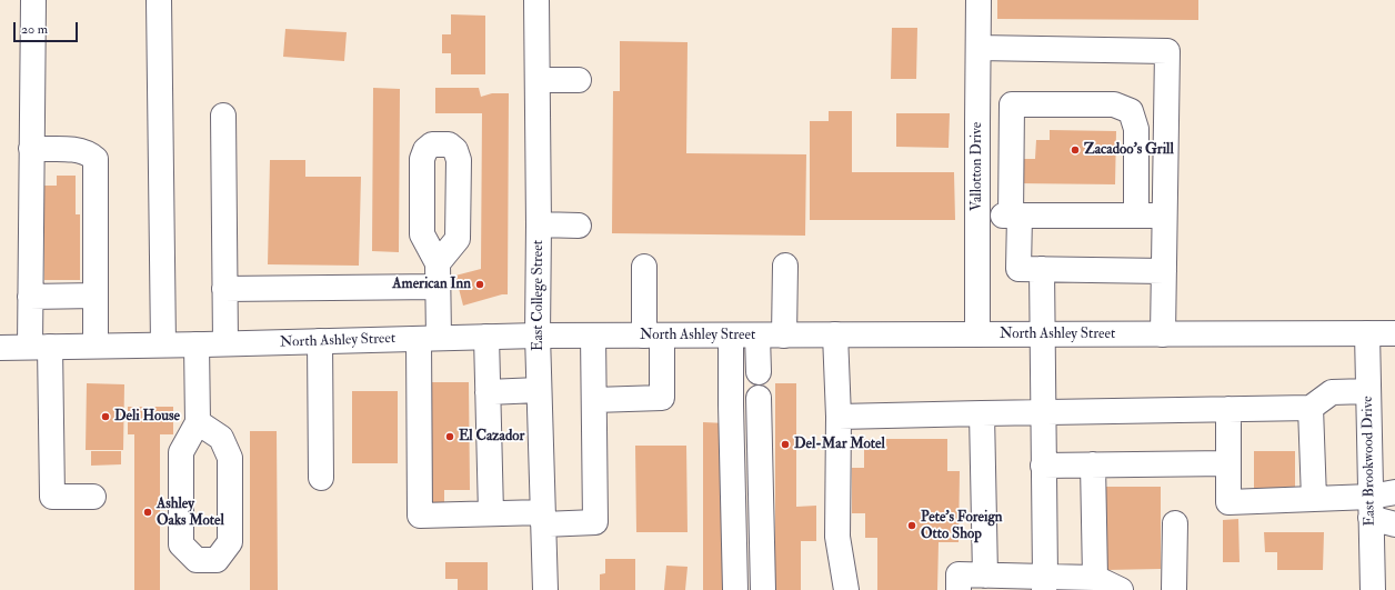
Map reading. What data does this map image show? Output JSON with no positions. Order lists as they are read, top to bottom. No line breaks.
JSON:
{"streets":{"main road":["Vallotton Drive","East College Street","North Ashley Street","East Brookwood Drive"]},"crossings":[["Vallotton Drive","North Ashley Street"],["East College Street","North Ashley Street"],["North Ashley Street","East Brookwood Drive"]],"places":["Zacadoo's Grill","American Inn","Deli House","El Cazador","Del-Mar Motel","Ashley Oaks Motel","Pete's Foreign Otto Shop"],"scale_bar":"20 m"}
